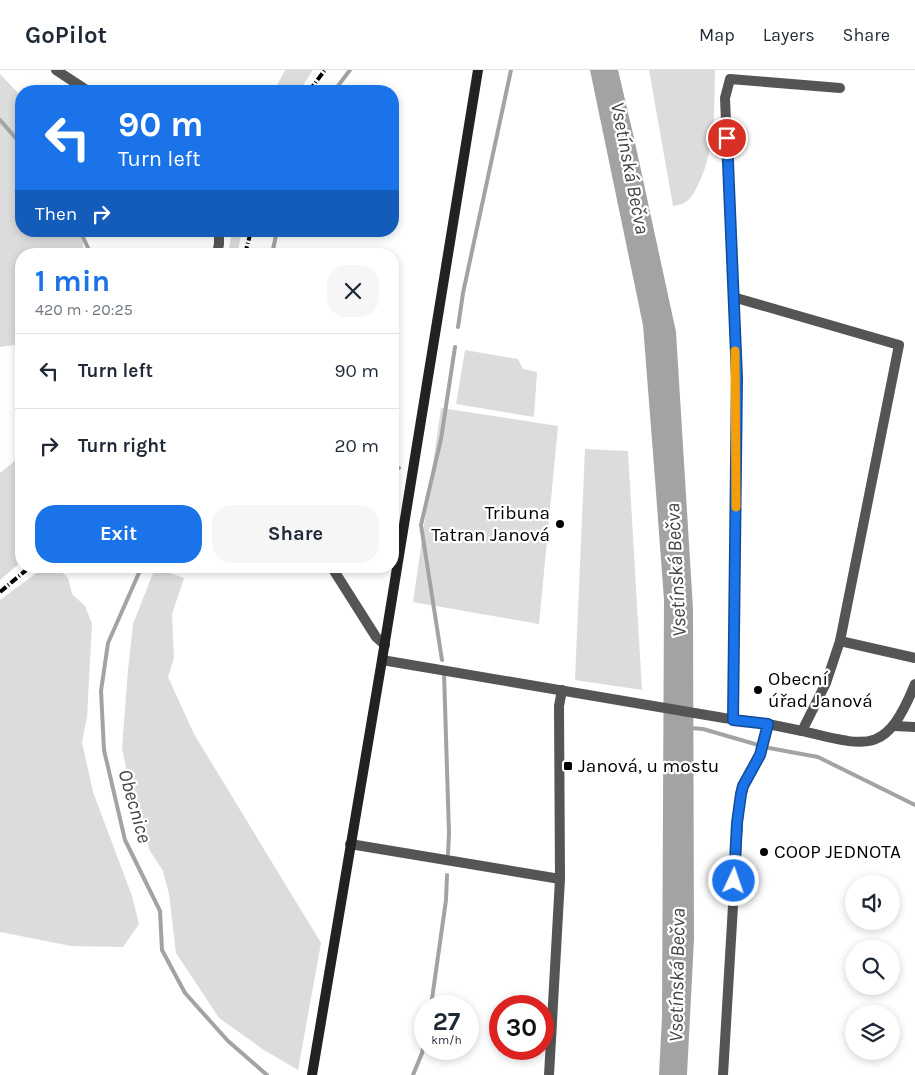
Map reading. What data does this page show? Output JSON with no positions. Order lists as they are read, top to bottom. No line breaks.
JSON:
{"water":["Vsetínská Bečva","Obecnice"],"places":{"other":["Tribuna Tatran Janová","Obecní úřad Janová","COOP JEDNOTA"],"transit":["Janová, u mostu"]},"page":{"header":"GoPilot","nav":["Map","Layers","Share"],"turn":["90 m","Turn left"],"then":"Then","heading":["1 min","420 m · 20:25"],"list":[{"name":"Turn left","value":"90 m"},{"name":"Turn right","value":"20 m"}],"buttons":["Exit","Share"],"speed":"27 km/h","limit":"30"}}
